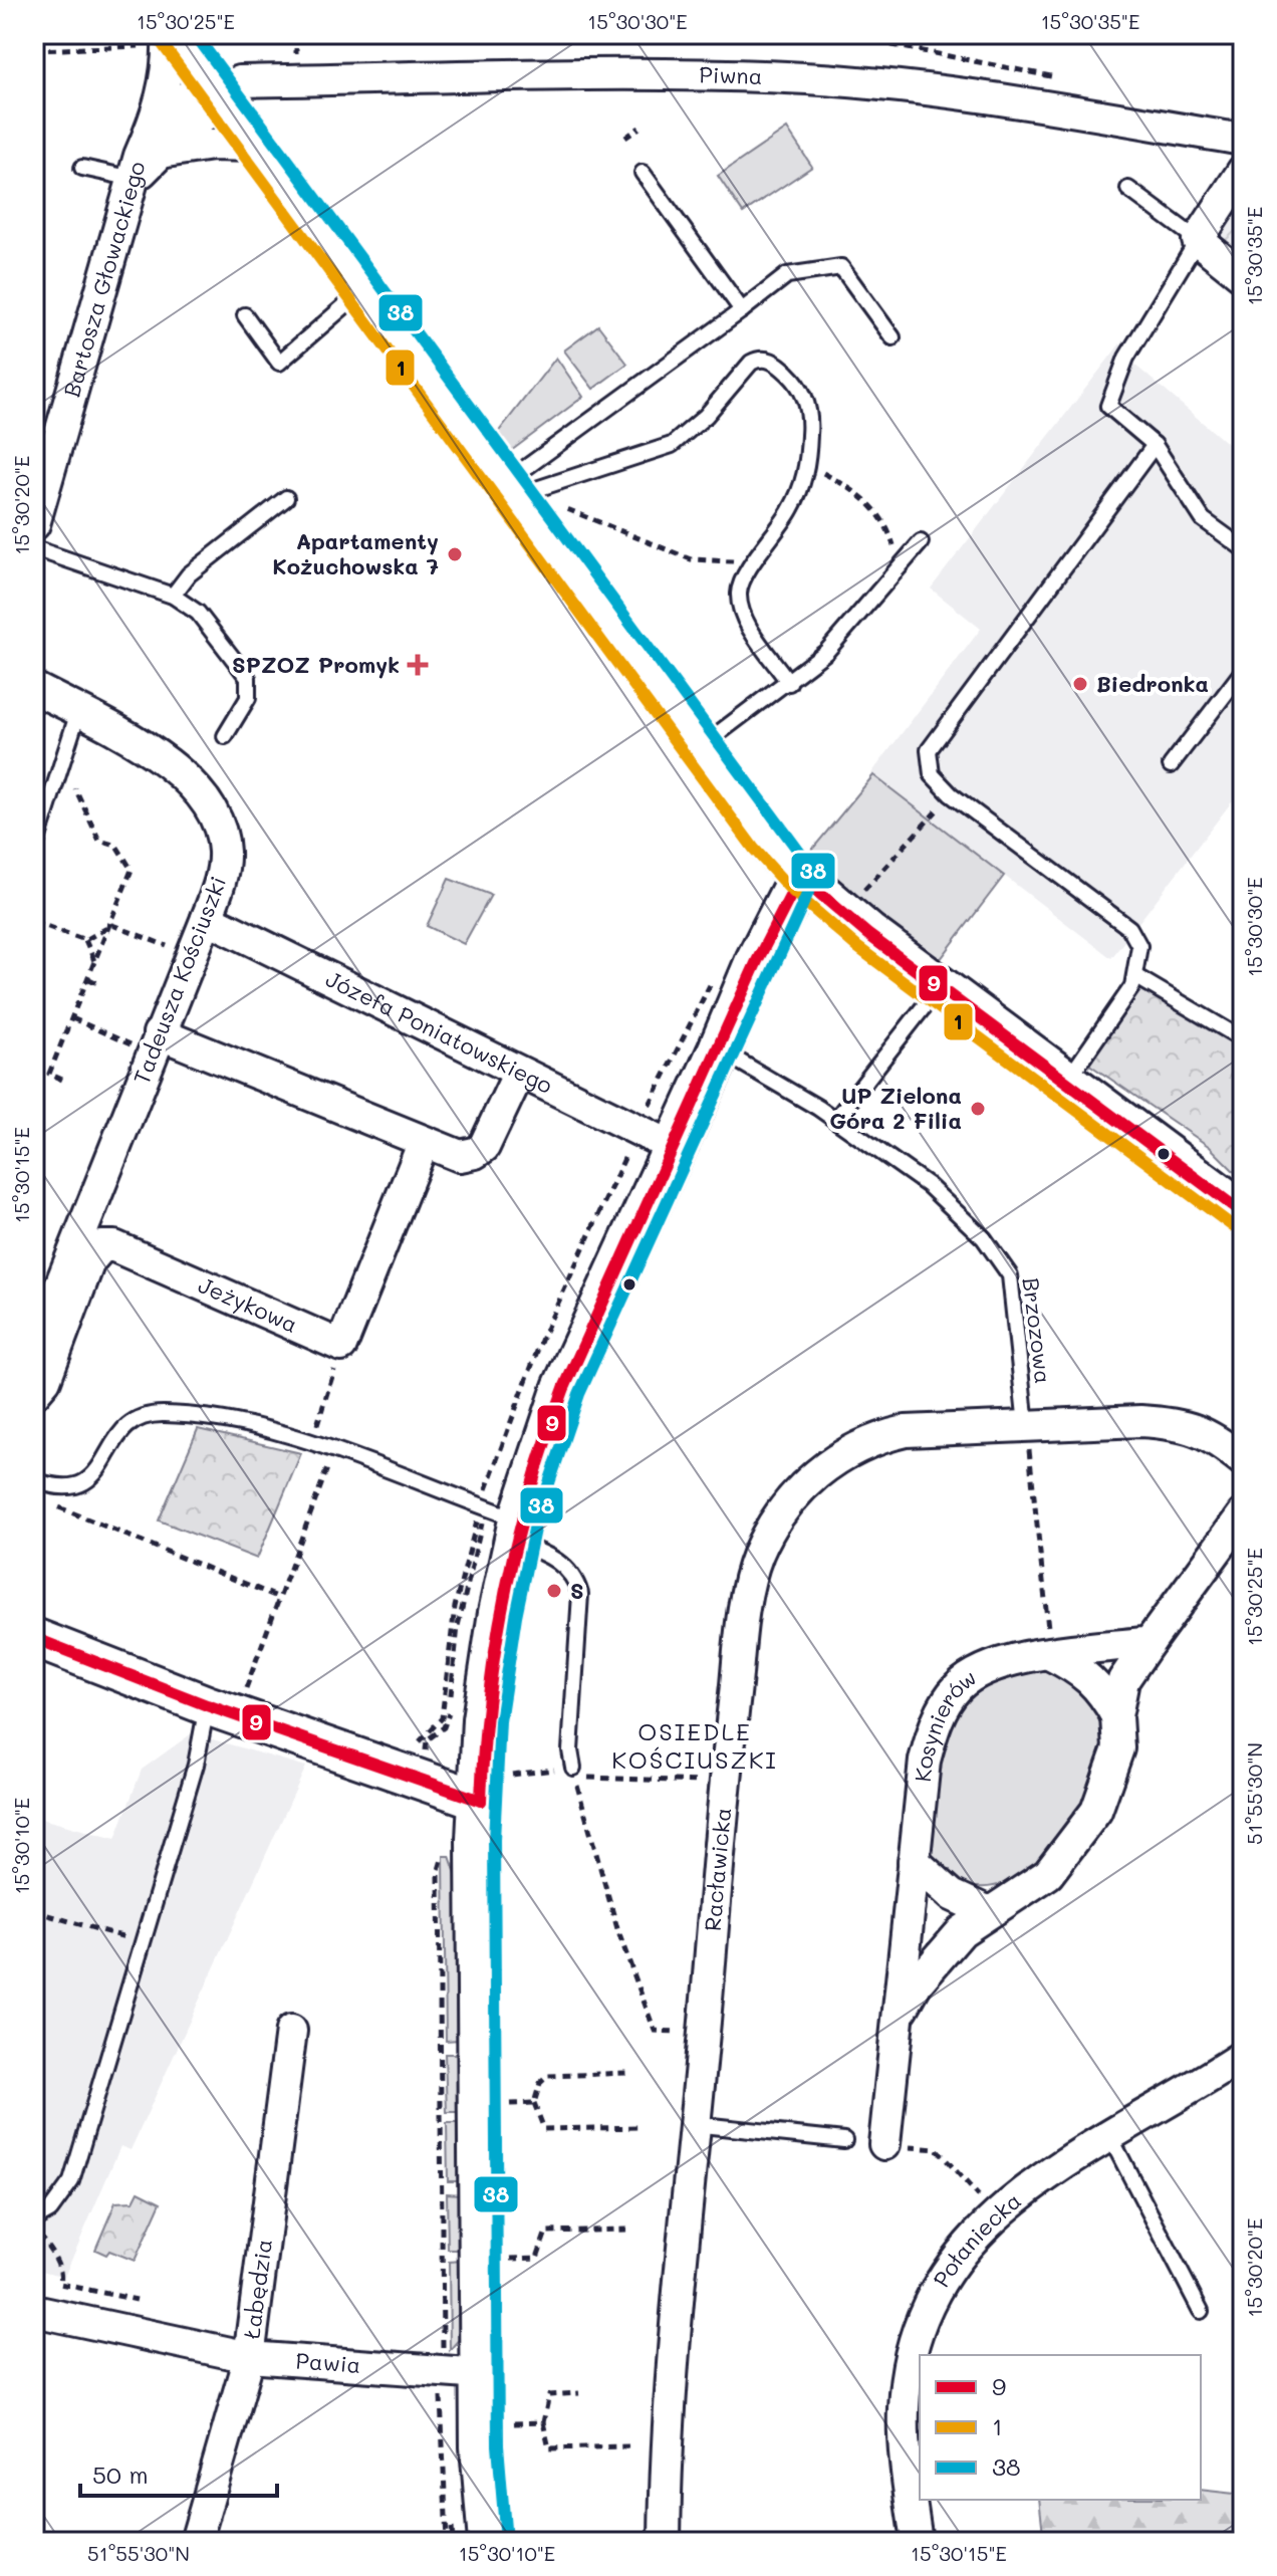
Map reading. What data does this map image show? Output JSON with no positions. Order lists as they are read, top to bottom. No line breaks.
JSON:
{"streets":{"street":["Piwna","Bartosza Głowackiego","Tadeusza Kościuszki","Józefa Poniatowskiego","Jeżykowa","Kosynierów","Racławicka","Połaniecka","Łabędzia","Pawia"],"lane":["Brzozowa"]},"crossings":[["Tadeusza Kościuszki","Józefa Poniatowskiego"],["Brzozowa","Racławicka"],["Łabędzia","Pawia"]],"districts":["OSIEDLE KOŚCIUSZKI"],"places":{"other":["Apartamenty Kożuchowska 7","Biedronka","UP Zielona Góra 2 Filia","S"],"health":["SPZOZ Promyk"]},"lines":["transit line 38","transit line 1","transit line 9"],"legend":["9","1","38"],"scale_bar":"50 m","coordinates":["15°30'25\"E","15°30'30\"E","15°30'35\"E","15°30'20\"E","15°30'15\"E","51°55'30\"N","15°30'10\"E"]}
